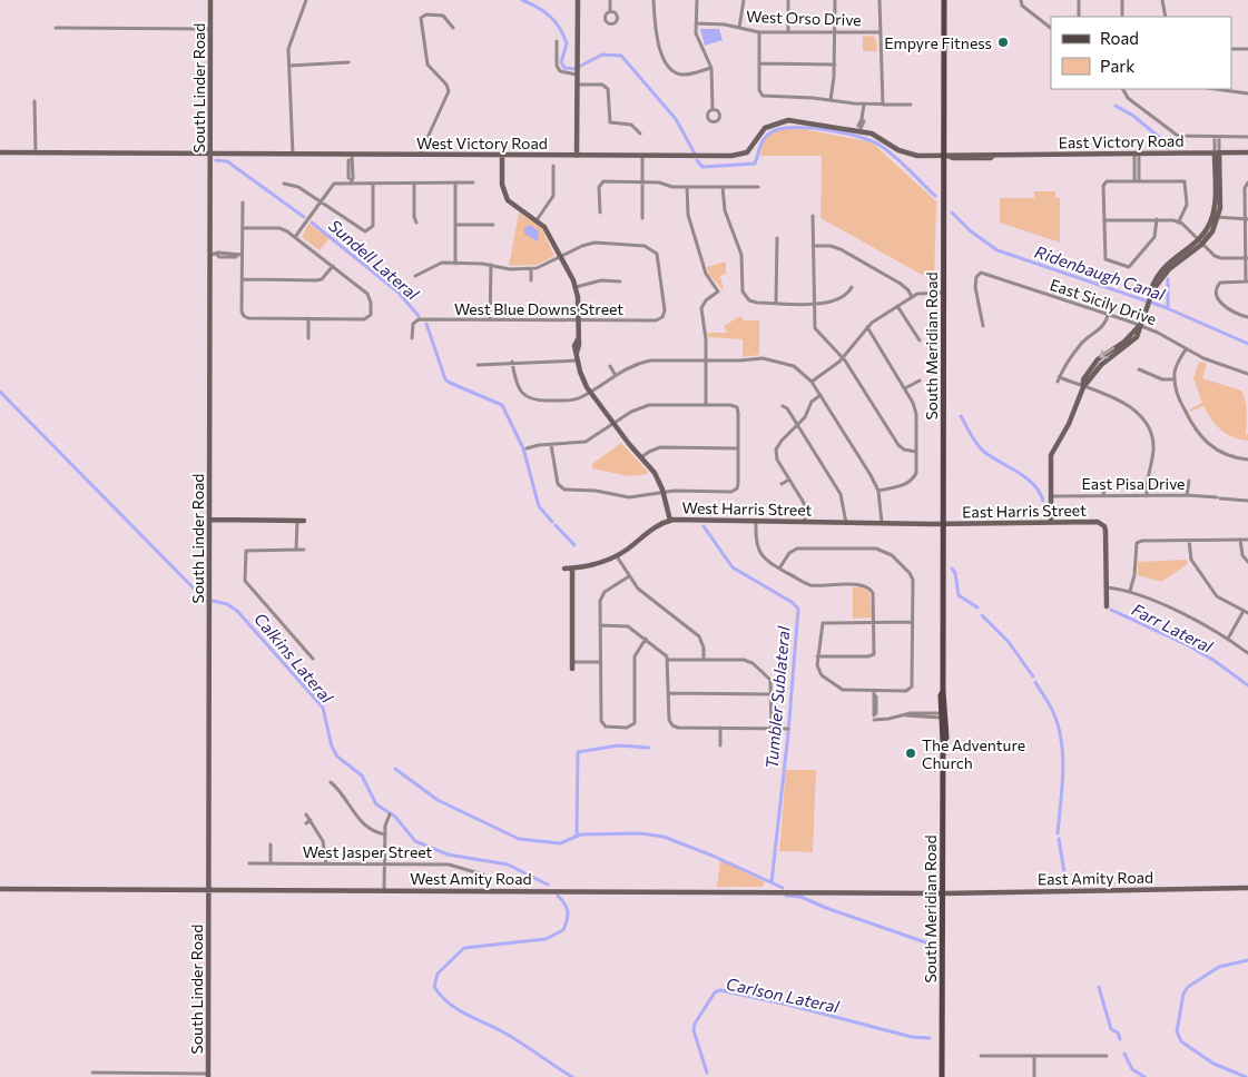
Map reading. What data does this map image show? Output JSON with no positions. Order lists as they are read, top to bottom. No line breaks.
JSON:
{"streets":{"main road":["South Meridian Road"],"street":["West Orso Drive","South Linder Road","East Victory Road","West Victory Road","East Sicily Drive","West Blue Downs Street","East Pisa Drive","West Harris Street","East Harris Street","West Jasper Street","West Amity Road","East Amity Road"]},"crossings":[["South Linder Road","West Victory Road"],["South Linder Road","West Amity Road"],["East Victory Road","West Victory Road"],["East Victory Road","South Meridian Road"],["West Victory Road","South Meridian Road"],["South Meridian Road","West Harris Street"],["South Meridian Road","East Harris Street"],["South Meridian Road","West Amity Road"],["South Meridian Road","East Amity Road"],["West Harris Street","East Harris Street"],["West Amity Road","East Amity Road"]],"water":["Sundell Lateral","Ridenbaugh Canal","Farr Lateral","Calkins Lateral","Tumbler Sublateral","Carlson Lateral"],"places":["Empyre Fitness","The Adventure Church"],"legend":["Road","Park"]}
